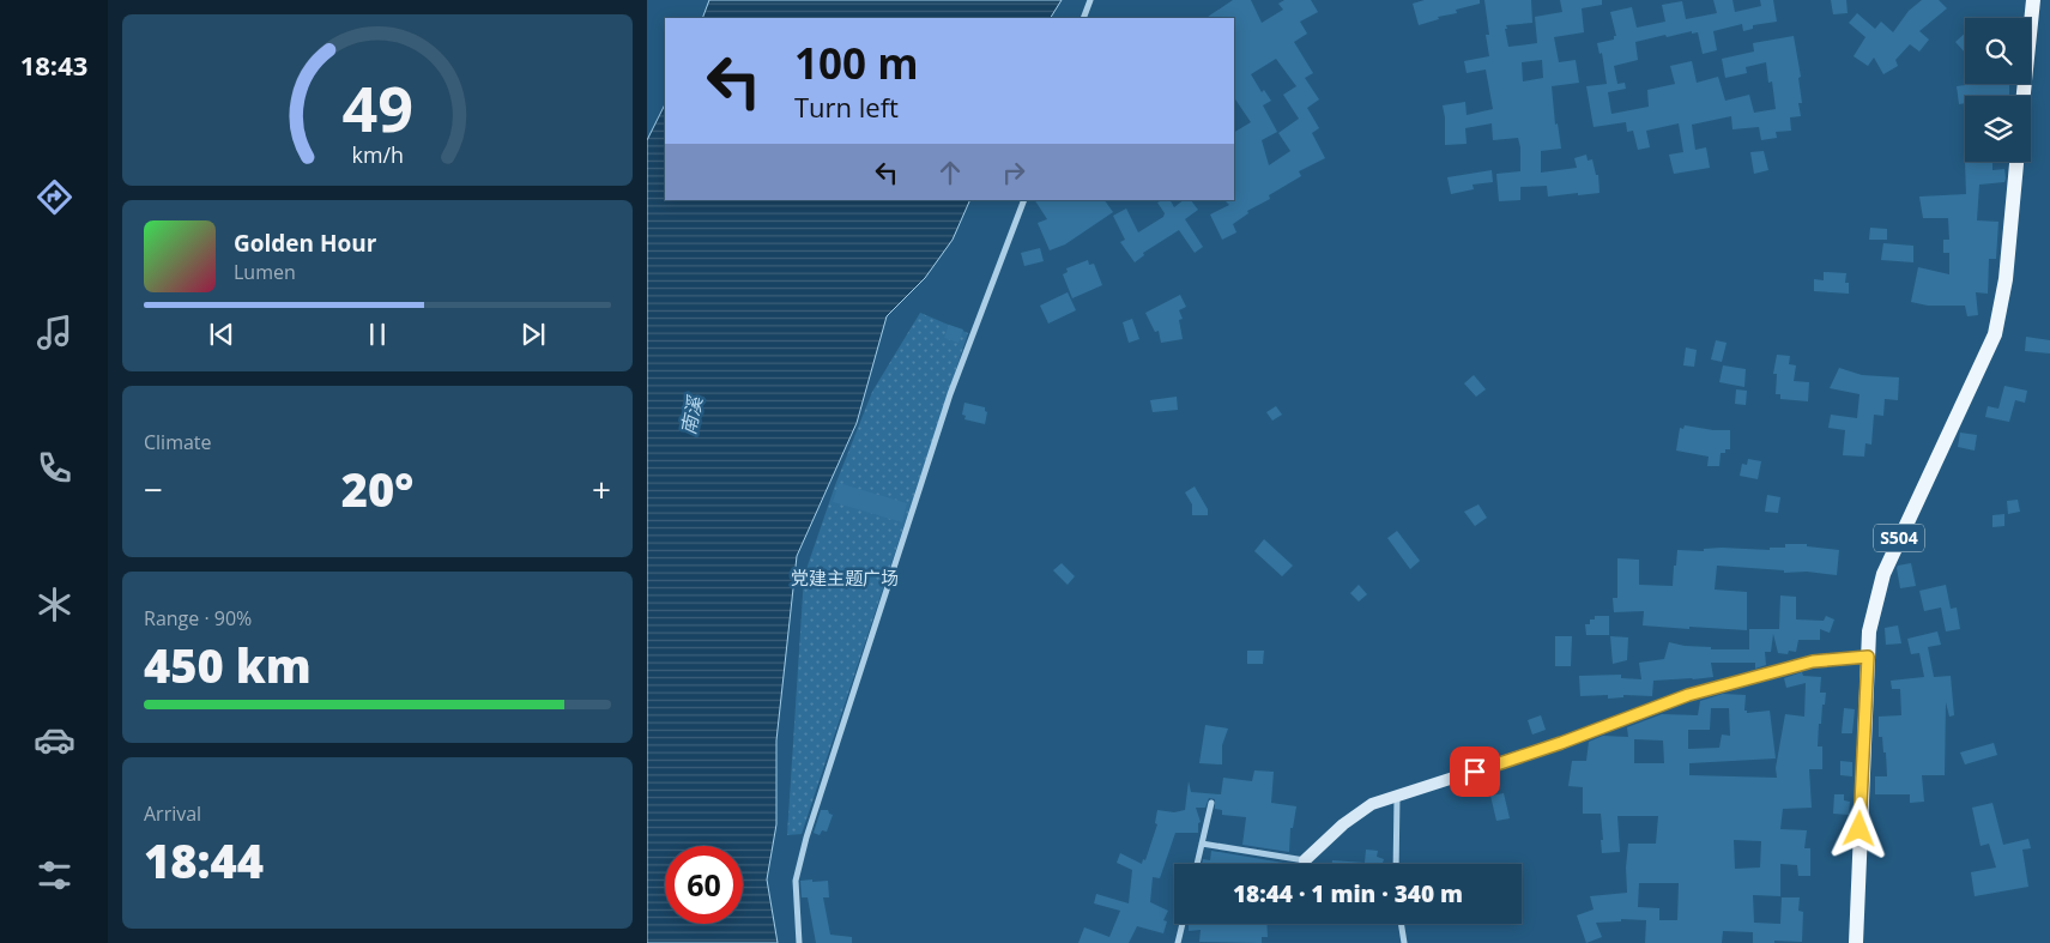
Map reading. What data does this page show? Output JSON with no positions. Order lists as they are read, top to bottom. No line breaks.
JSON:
{"streets":{"main road":["S504"]},"water":["南溪"],"parks":["党建主题广场"],"page":{"tabs":"18:43","turn":["100 m","Turn left"],"song":["Golden Hour","Lumen"],"tile":["Climate",["Range · 90%","450 km"],["Arrival","18:44"]],"heat":["−","20°","+"],"limit":"60","trip":"18:44 · 1 min · 340 m","gauge":["49","km/h"]}}
